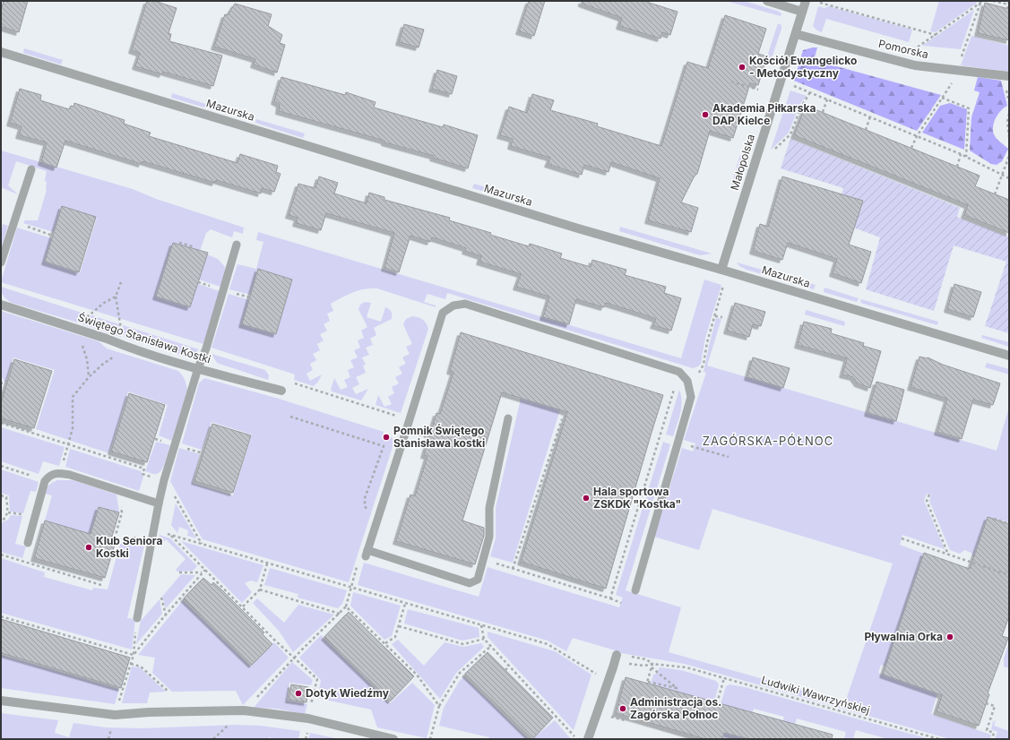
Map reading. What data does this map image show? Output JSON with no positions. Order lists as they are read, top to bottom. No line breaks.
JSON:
{"streets":{"street":["Pomorska","Mazurska","Małopolska","Świętego Stanisława Kostki"],"path":["Ludwiki Wawrzyńskiej"]},"crossings":[["Pomorska","Małopolska"],["Mazurska","Małopolska"]],"districts":["ZAGÓRSKA-PÓŁNOC"],"places":["Kościół Ewangelicko - Metodystyczny","Akademia Piłkarska DAP Kielce","Pomnik Świętego Stanisława kostki","Hala sportowa ZSKDK \"Kostka\"","Klub Seniora Kostki","Pływalnia Orka","Dotyk Wiedźmy","Administracja os. Zagórska Połnoc"]}
